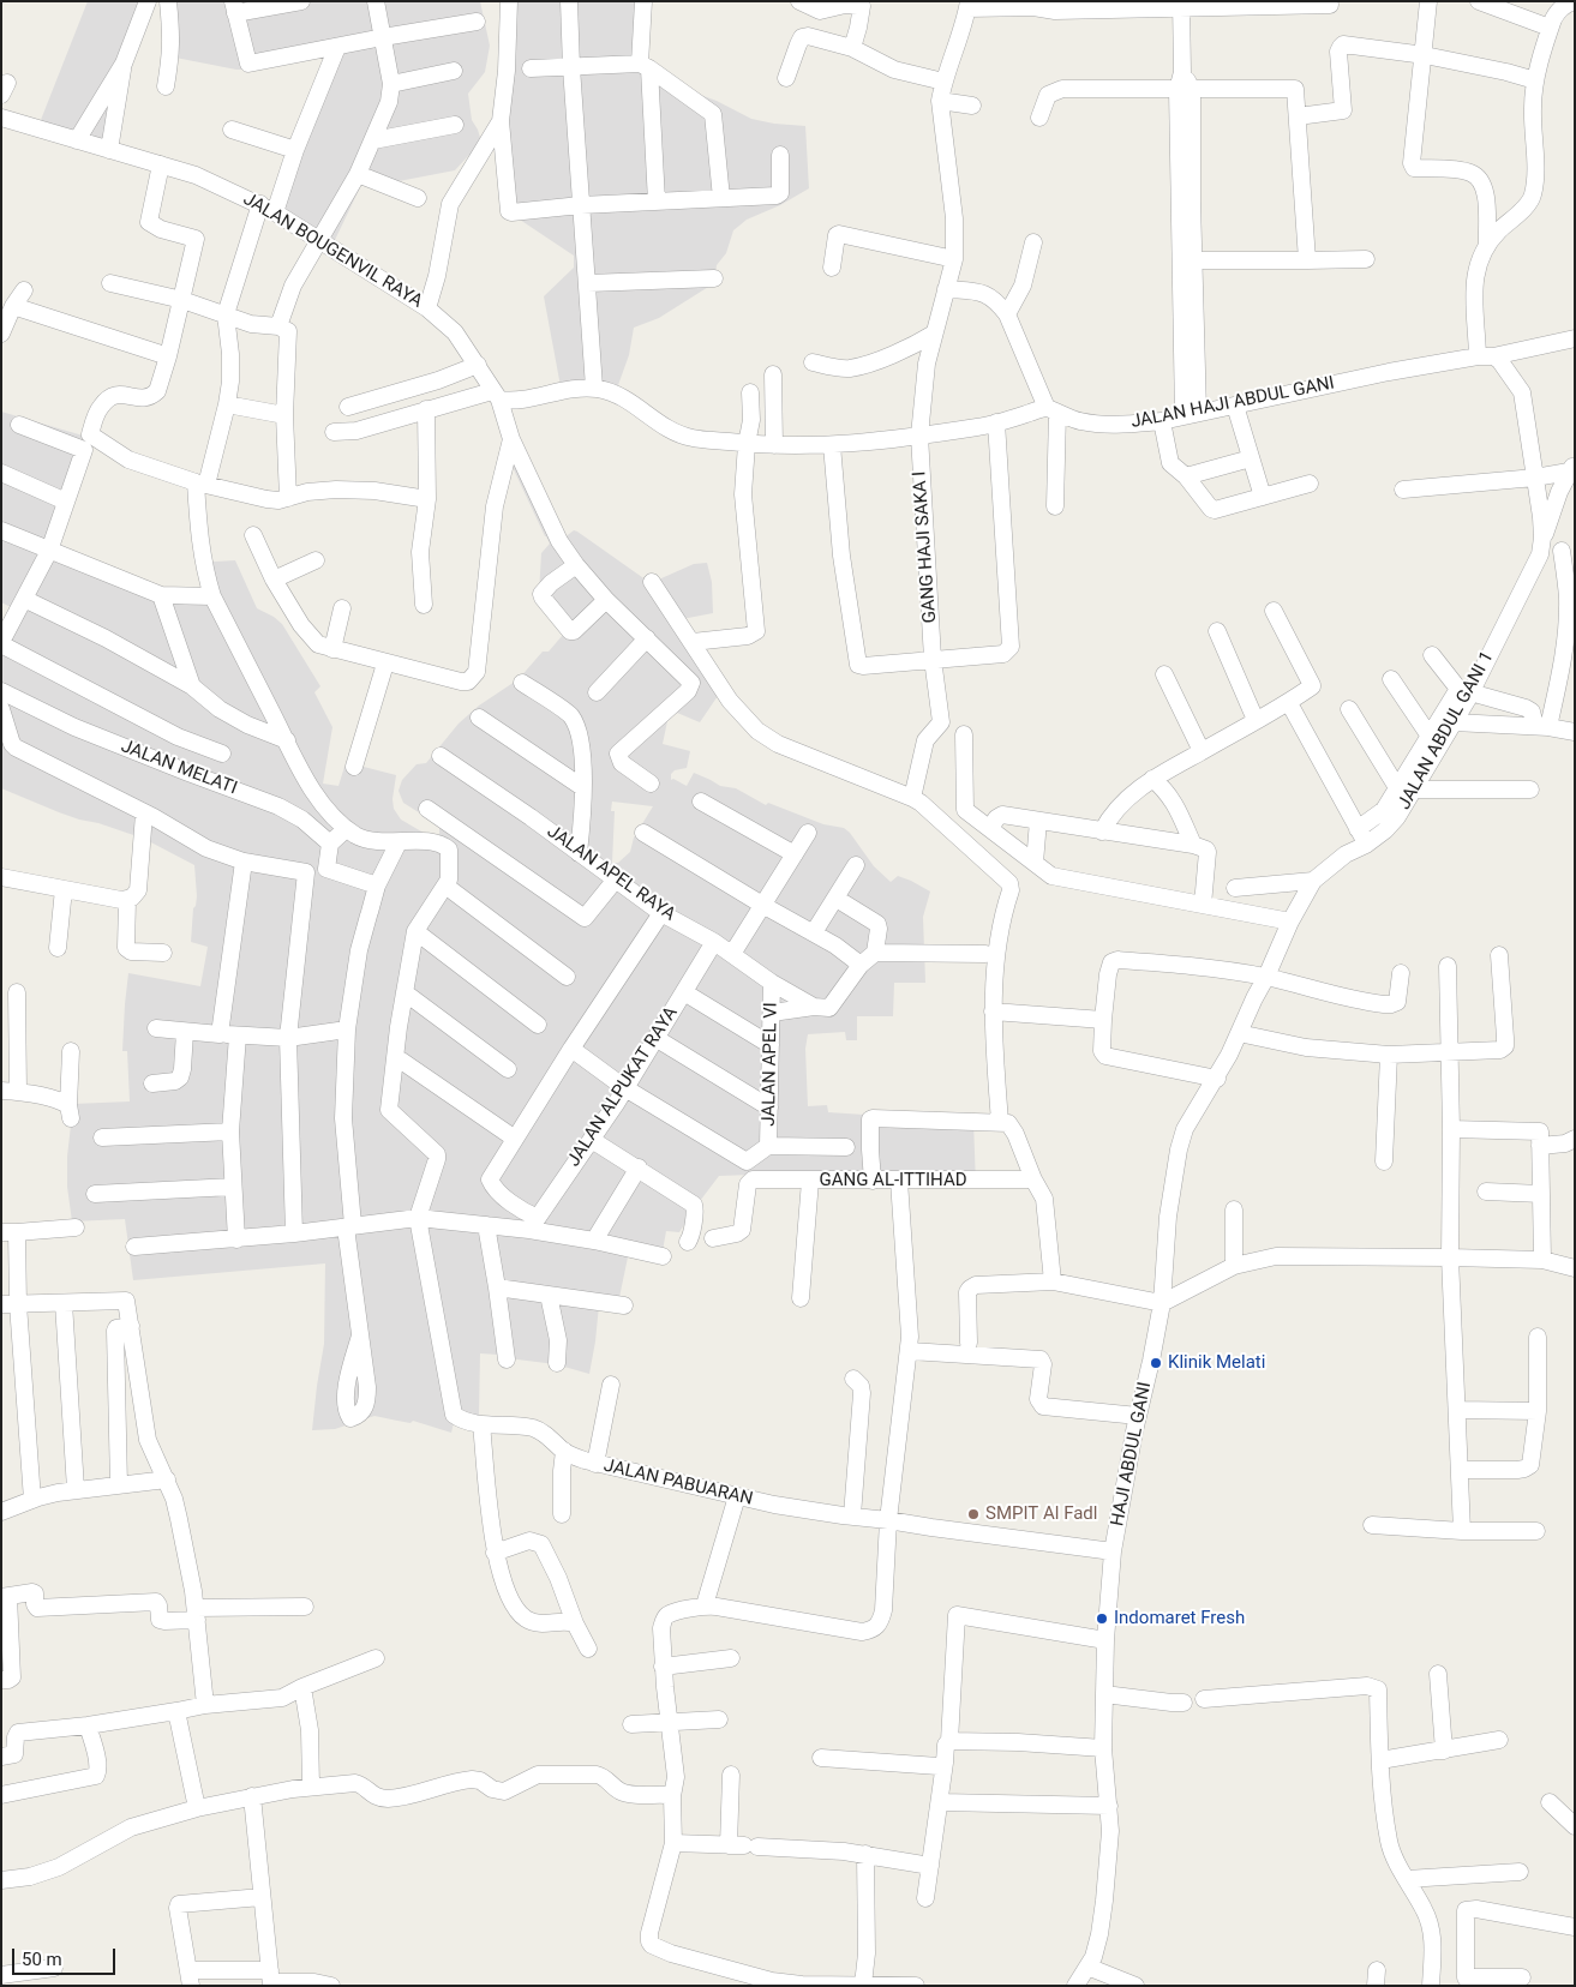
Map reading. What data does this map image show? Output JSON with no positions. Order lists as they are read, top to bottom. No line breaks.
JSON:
{"streets":{"street":["JALAN BOUGENVIL RAYA","JALAN HAJI ABDUL GANI","GANG HAJI SAKA I","JALAN ABDUL GANI 1","JALAN MELATI","JALAN APEL RAYA","JALAN APEL VI","JALAN ALPUKAT RAYA","GANG AL-ITTIHAD","HAJI ABDUL GANI","JALAN PABUARAN"]},"crossings":[["JALAN ABDUL GANI 1","HAJI ABDUL GANI"],["JALAN APEL RAYA","JALAN APEL VI"],["JALAN APEL RAYA","JALAN ALPUKAT RAYA"],["HAJI ABDUL GANI","JALAN PABUARAN"]],"places":["Klinik Melati","SMPIT Al Fadl","Indomaret Fresh"],"scale_bar":"50 m"}
